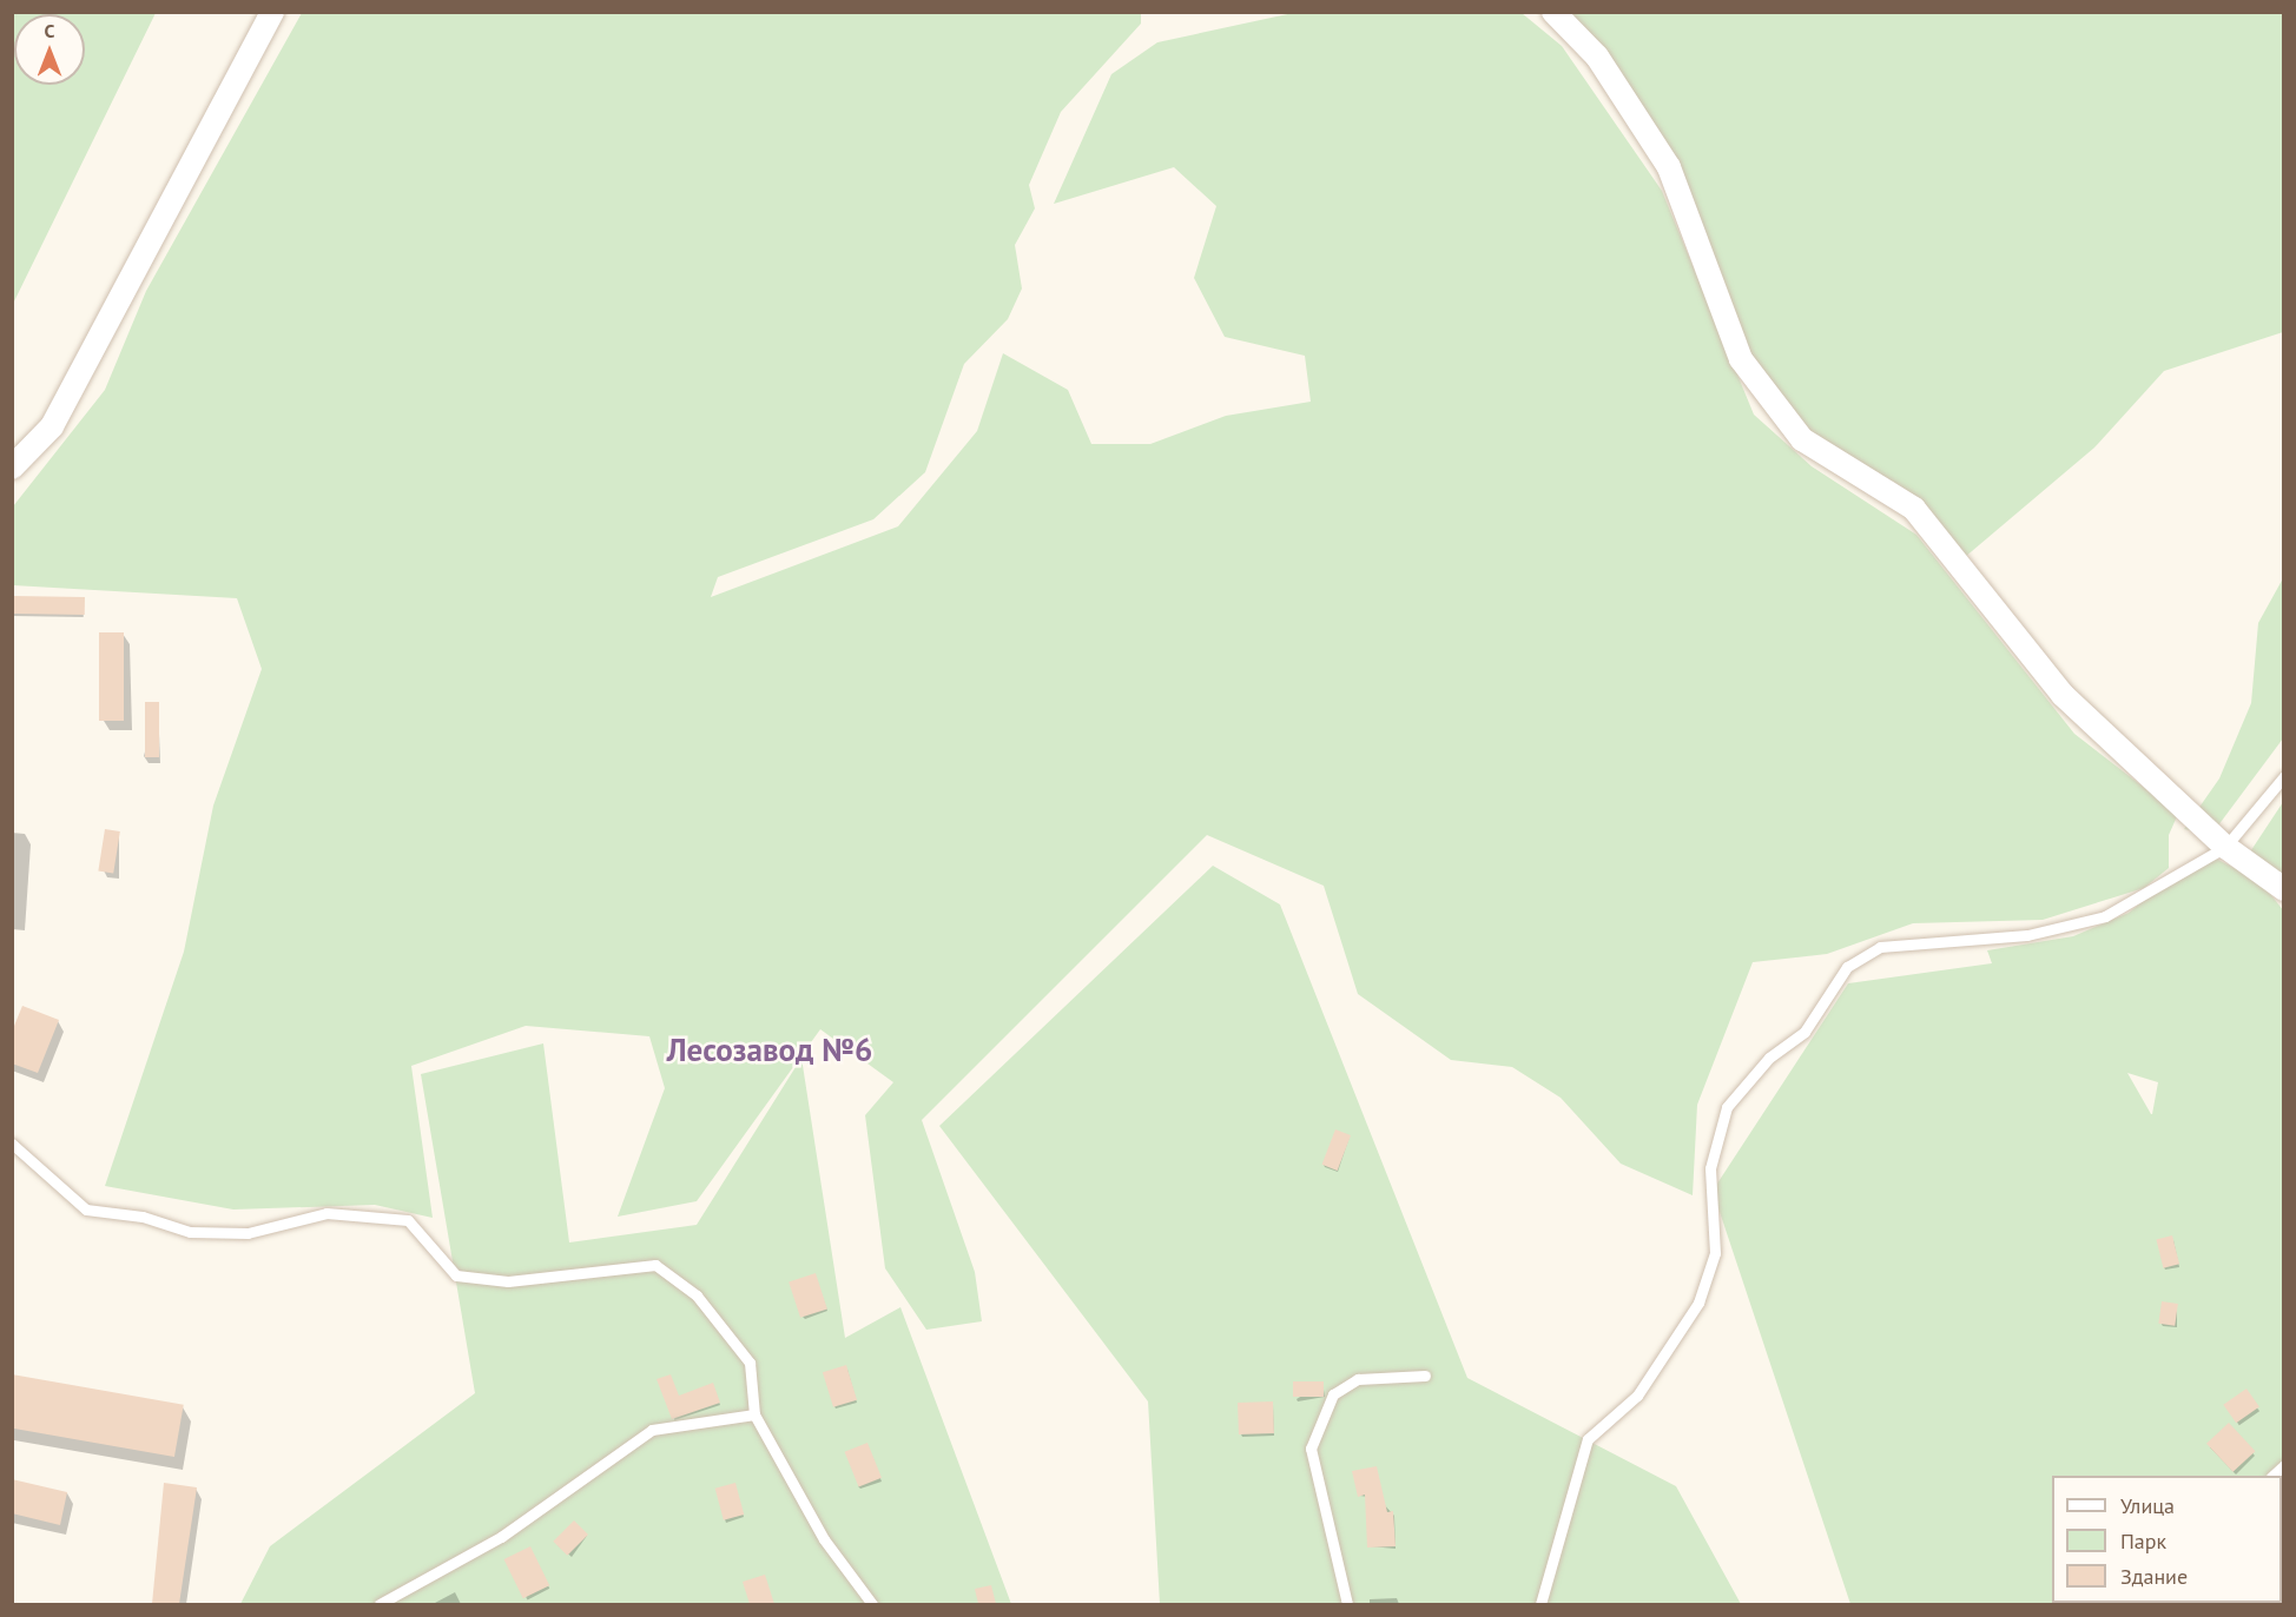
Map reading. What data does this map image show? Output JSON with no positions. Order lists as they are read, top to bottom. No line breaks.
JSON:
{"districts":["Лесозавод №6"],"legend":["Улица","Парк","Здание"],"north":"top"}
